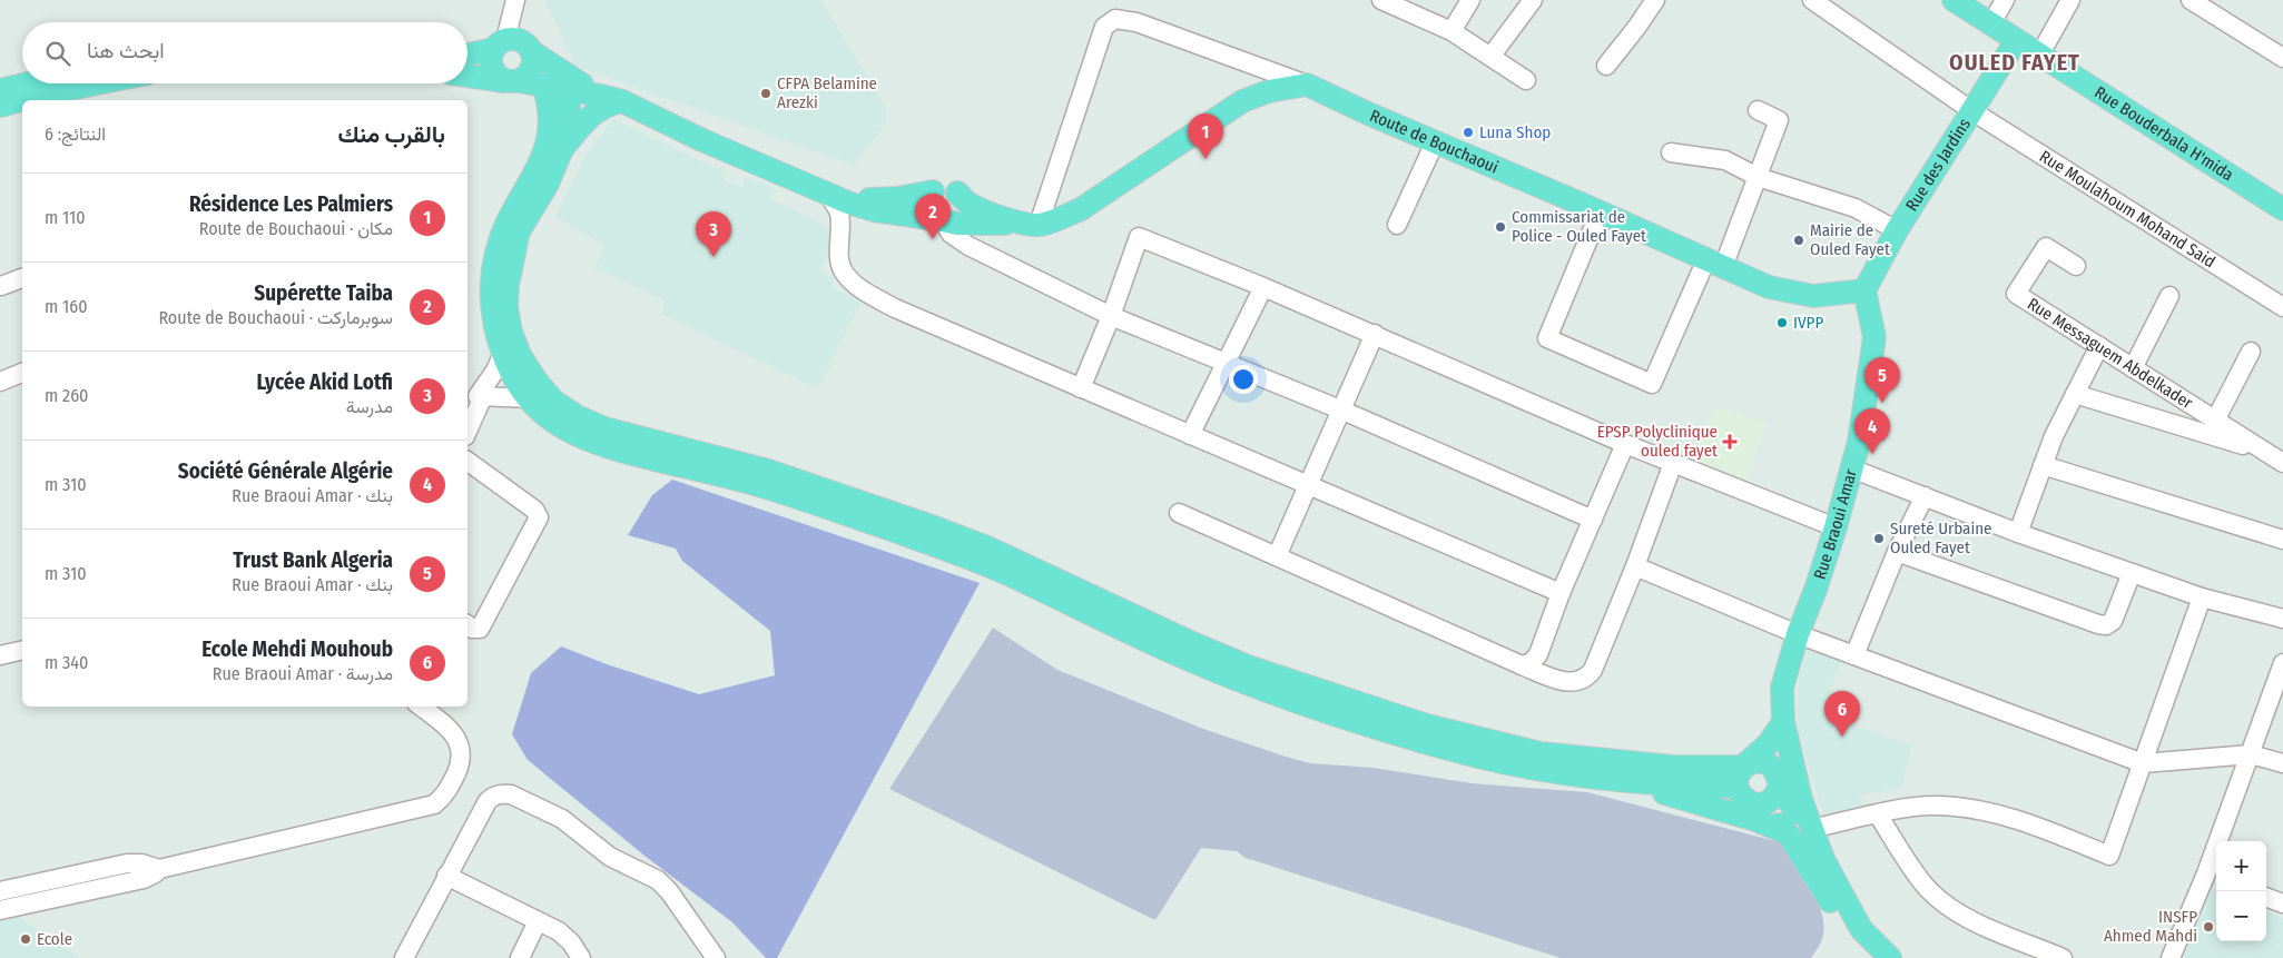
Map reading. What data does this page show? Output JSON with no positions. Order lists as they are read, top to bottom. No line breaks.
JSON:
{"streets":{"main road":["Rue Bouderbala H'mida","Route de Bouchaoui","Rue des Jardins","Rue Braoui Amar"],"street":["Rue Moulahoum Mohand Said","Rue Messaguem Abdelkader"]},"crossings":[["Rue Bouderbala H'mida","Rue des Jardins"],["Route de Bouchaoui","Rue des Jardins"],["Route de Bouchaoui","Rue Braoui Amar"],["Rue des Jardins","Rue Moulahoum Mohand Said"],["Rue des Jardins","Rue Braoui Amar"]],"districts":["OULED FAYET"],"places":{"other":["CFPA Belamine Arezki","Luna Shop","Commissariat de Police - Ouled Fayet","Mairie de Ouled Fayet","IVPP","Sureté Urbaine Ouled Fayet","INSFP Ahmed Mahdi","Ecole"],"health":["EPSP Polyclinique ouled fayet"]},"page":{"search":"ابحث هنا","heading":["بالقرب منك","النتائج: 6"],"pins":["1","2","3","5","4","6"],"list":[{"mark":"1","name":"Résidence Les Palmiers","note":"مكان · Route de Bouchaoui","value":"110 m"},{"mark":"2","name":"Supérette Taiba","note":"سوبرماركت · Route de Bouchaoui","value":"160 m"},{"mark":"3","name":"Lycée Akid Lotfi","note":"مدرسة","value":"260 m"},{"mark":"4","name":"Société Générale Algérie","note":"بنك · Rue Braoui Amar","value":"310 m"},{"mark":"5","name":"Trust Bank Algeria","note":"بنك · Rue Braoui Amar","value":"310 m"},{"mark":"6","name":"Ecole Mehdi Mouhoub","note":"مدرسة · Rue Braoui Amar","value":"340 m"}],"map_buttons":["+","−"]}}
